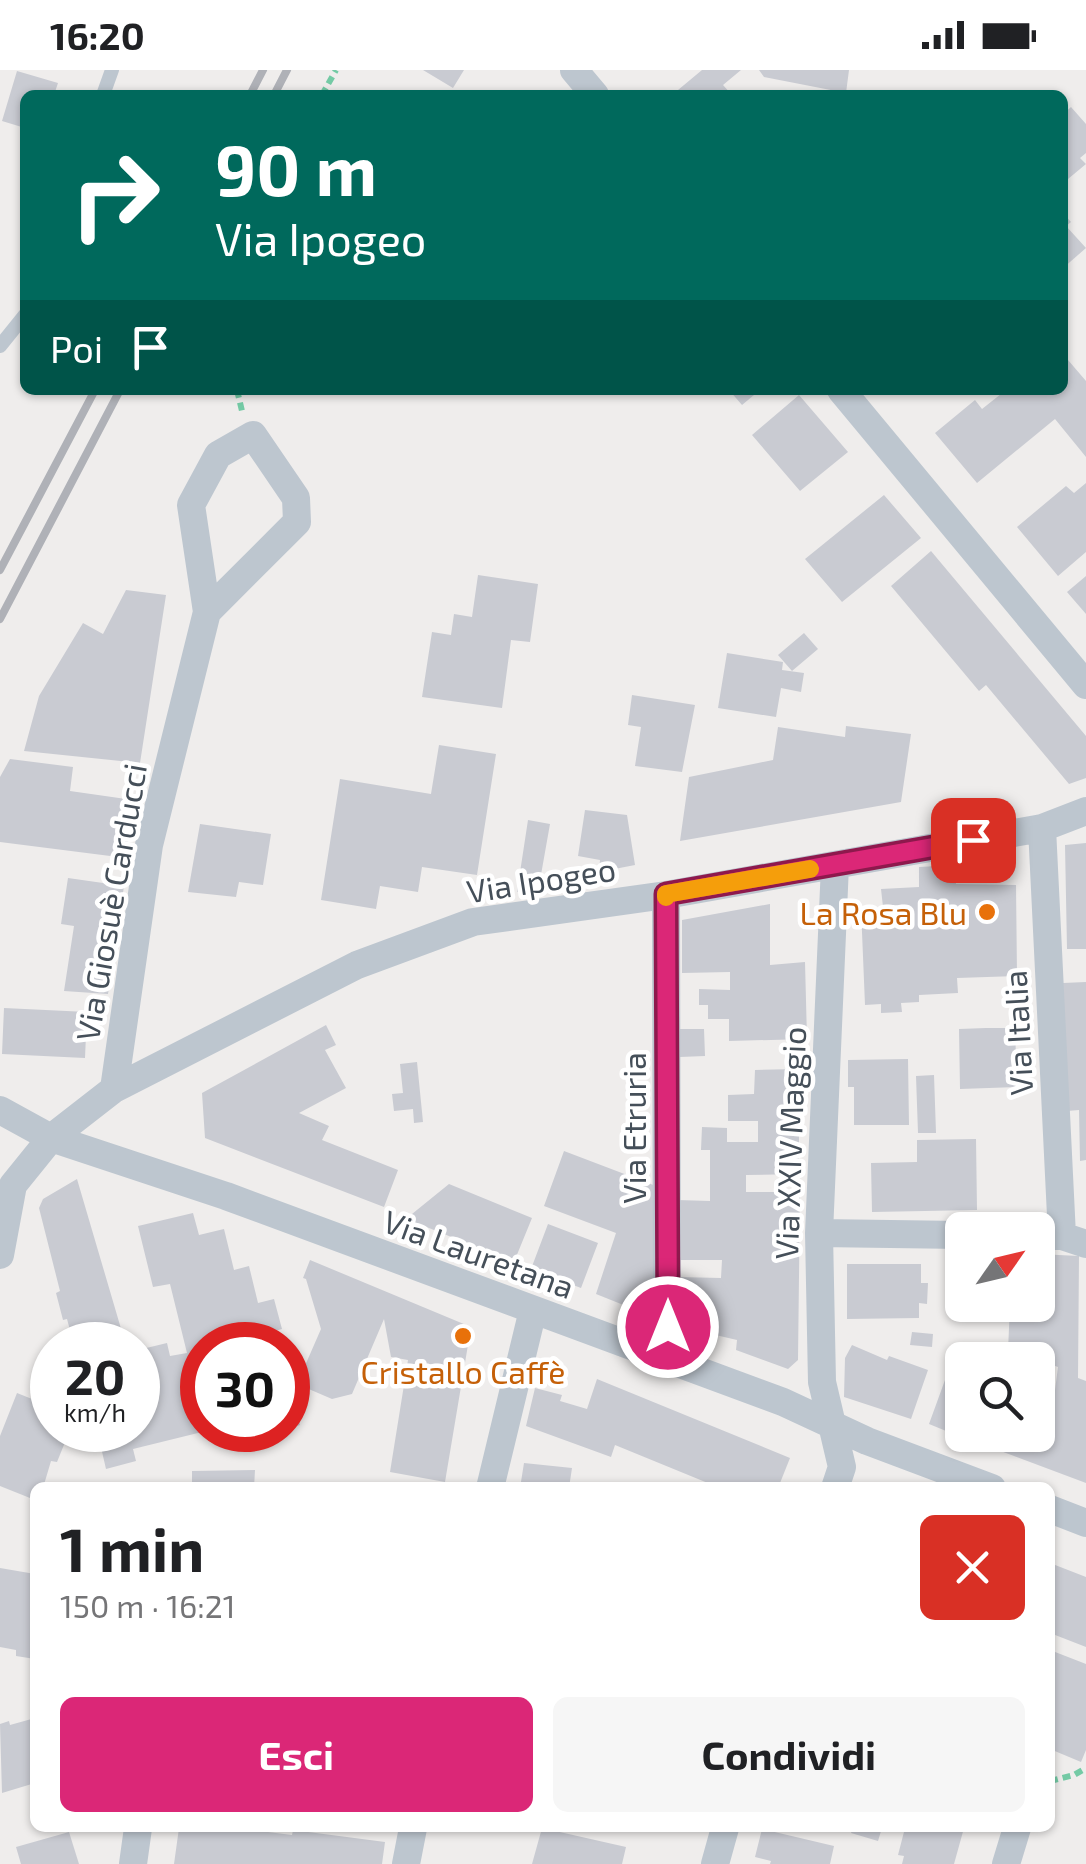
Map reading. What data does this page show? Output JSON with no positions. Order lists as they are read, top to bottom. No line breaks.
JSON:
{"streets":{"street":["Via Ipogeo","Via Giosuè Carducci","Via Italia","Via Etruria","Via XXIV Maggio","Via Lauretana"]},"crossings":[["Via Ipogeo","Via Giosuè Carducci"],["Via Ipogeo","Via Italia"],["Via Ipogeo","Via Etruria"],["Via Ipogeo","Via XXIV Maggio"],["Via Ipogeo","Via Lauretana"],["Via Etruria","Via Lauretana"],["Via XXIV Maggio","Via Lauretana"]],"places":["La Rosa Blu","Cristallo Caffè"],"north":"top right","page":{"status":"16:20","turn":["90 m","Via Ipogeo"],"then":"Poi","speed":"20 km/h","limit":"30","heading":["1 min","150 m · 16:21"],"buttons":["Esci","Condividi"]}}
